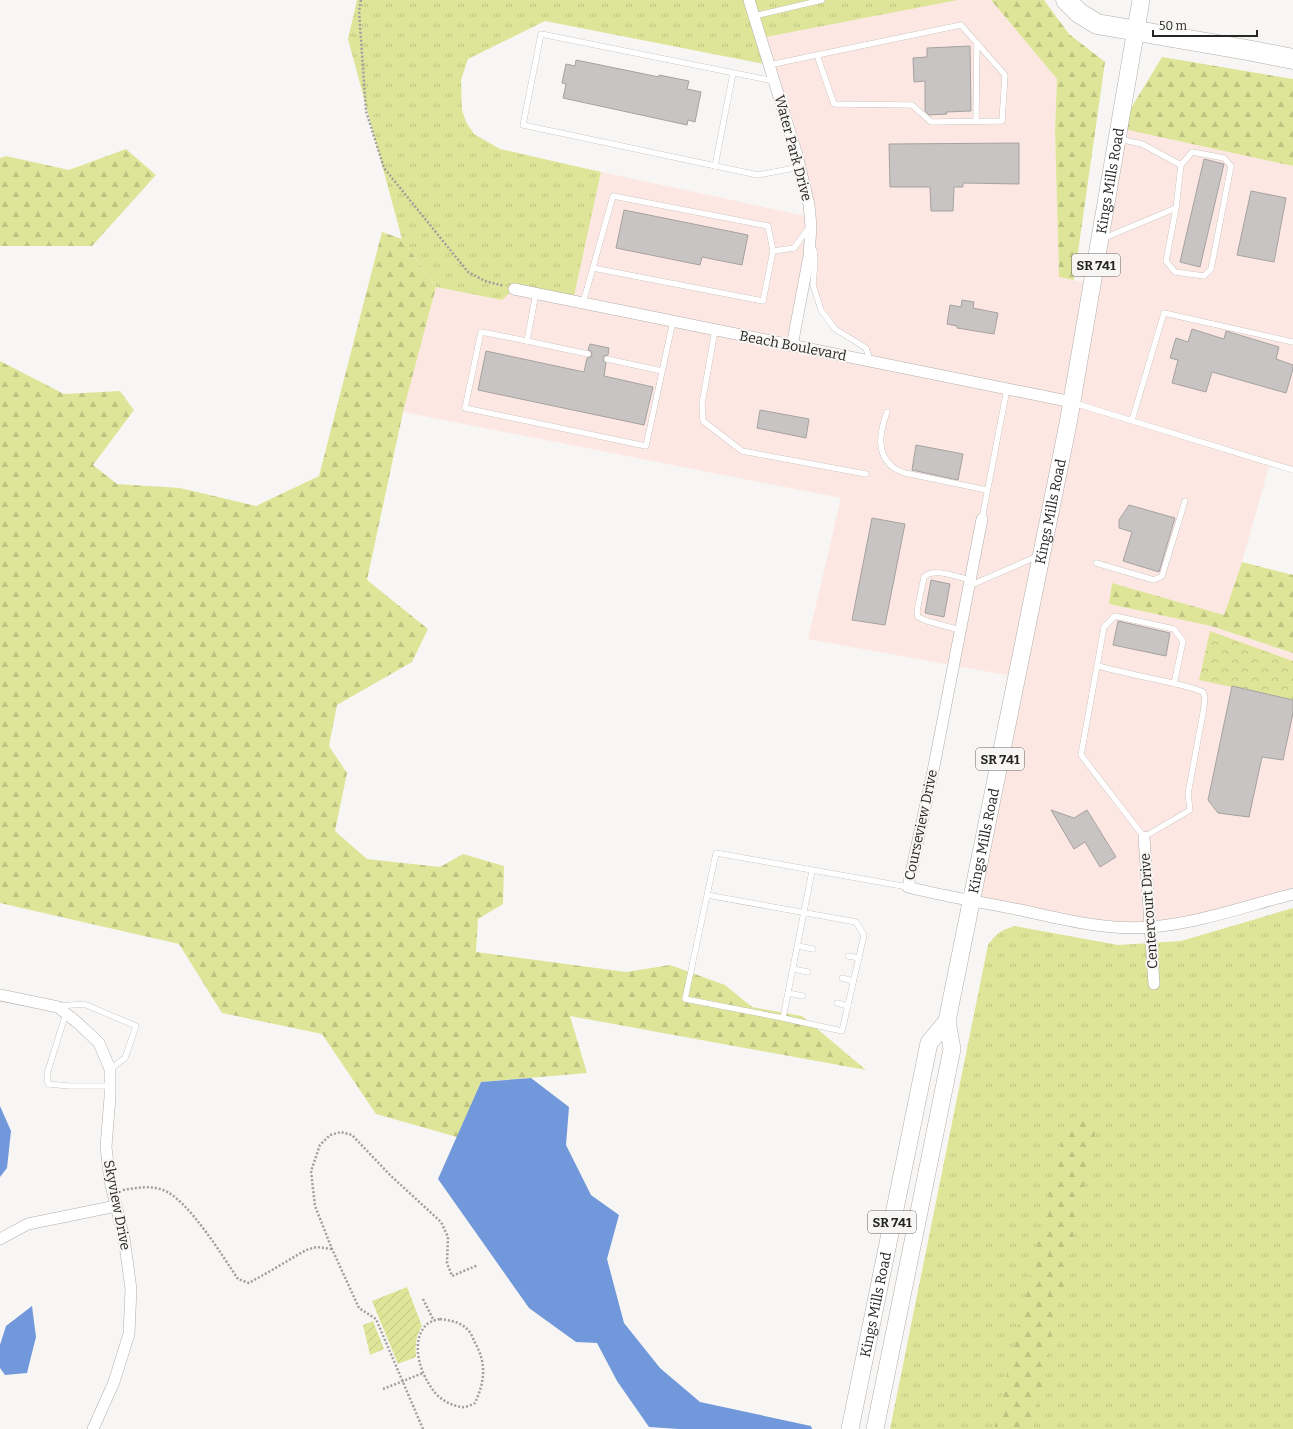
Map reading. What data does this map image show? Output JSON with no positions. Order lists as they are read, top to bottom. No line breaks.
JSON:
{"streets":{"main road":["Kings Mills Road","SR 741"],"street":["Water Park Drive","Beach Boulevard","Courseview Drive","Centercourt Drive","Skyview Drive"]},"crossings":[["Water Park Drive","Beach Boulevard"],["Kings Mills Road","Beach Boulevard"],["Kings Mills Road","Courseview Drive"],["Courseview Drive","Centercourt Drive"]],"scale_bar":"50 m"}
